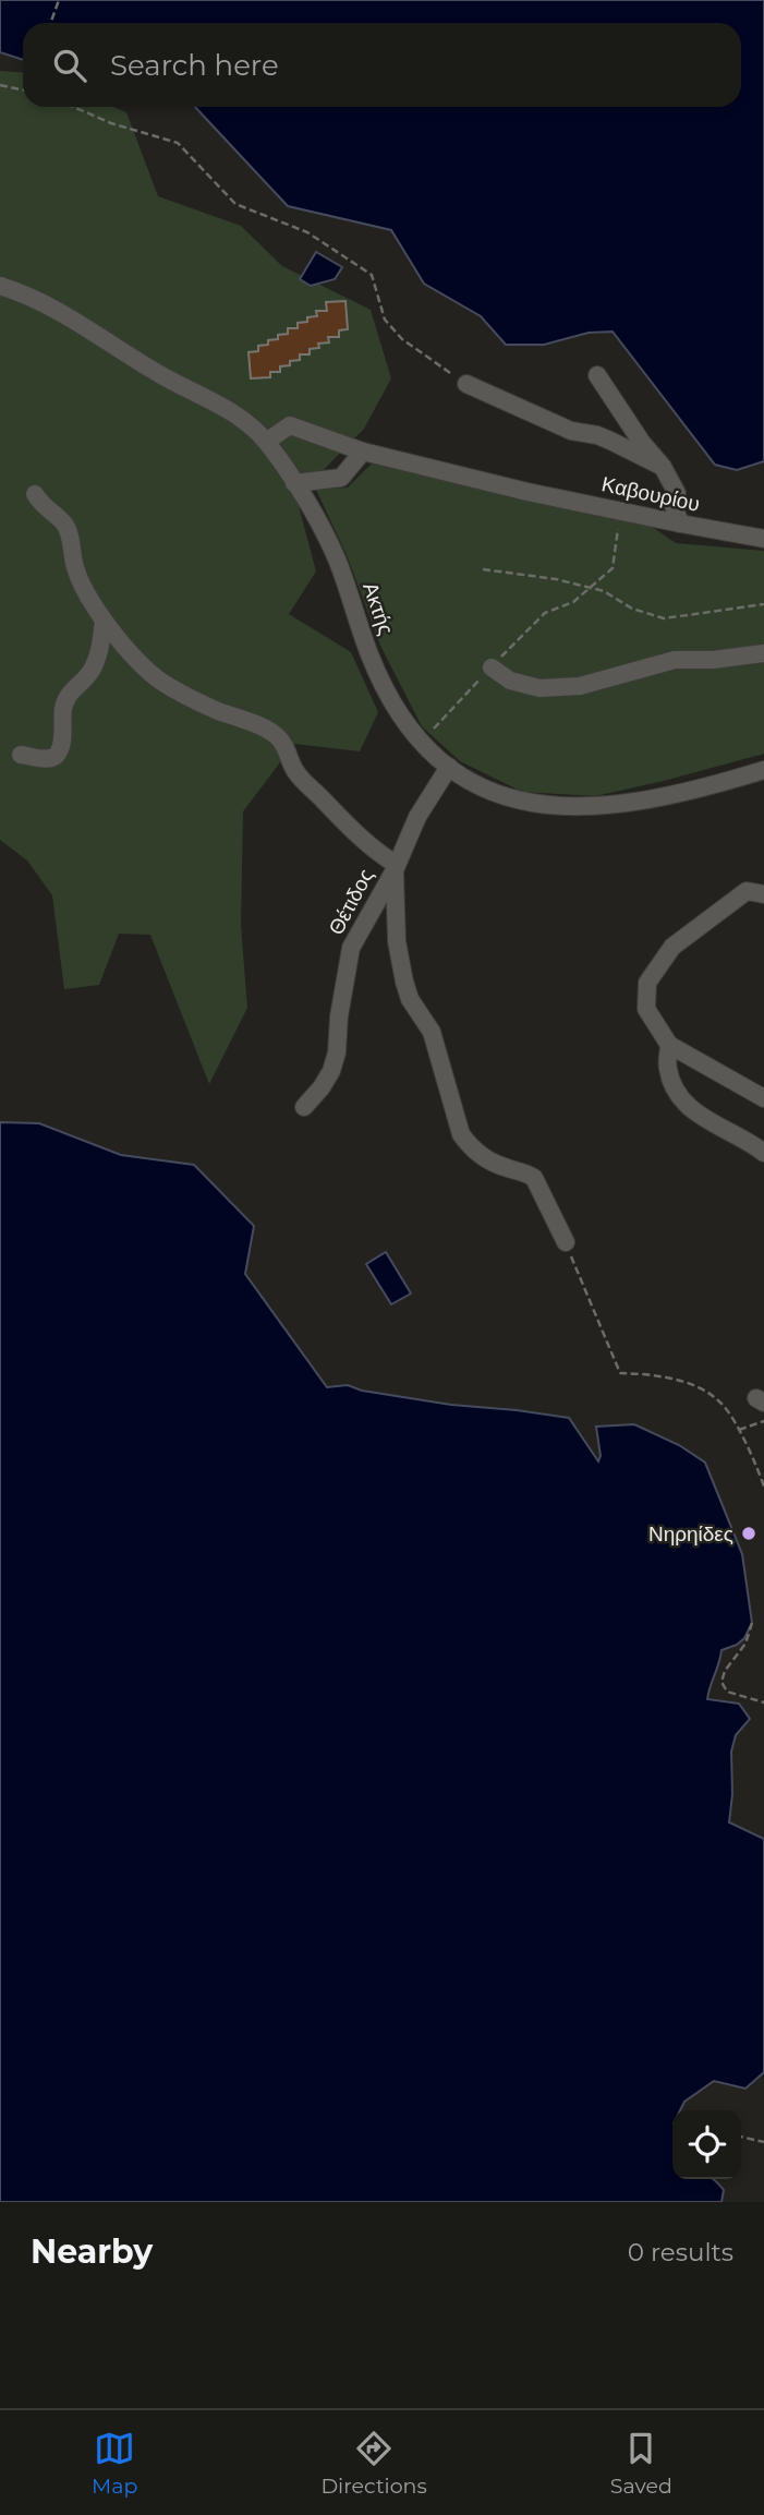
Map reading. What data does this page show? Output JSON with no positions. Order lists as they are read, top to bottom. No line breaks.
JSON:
{"streets":{"street":["Καβουρίου","Ακτής","Θέτιδος"]},"crossings":[["Καβουρίου","Ακτής"],["Ακτής","Θέτιδος"]],"places":["Νηρηίδες"],"page":{"search":"Search here","heading":["Nearby","0 results"],"nav":["Map","Directions","Saved"]}}
